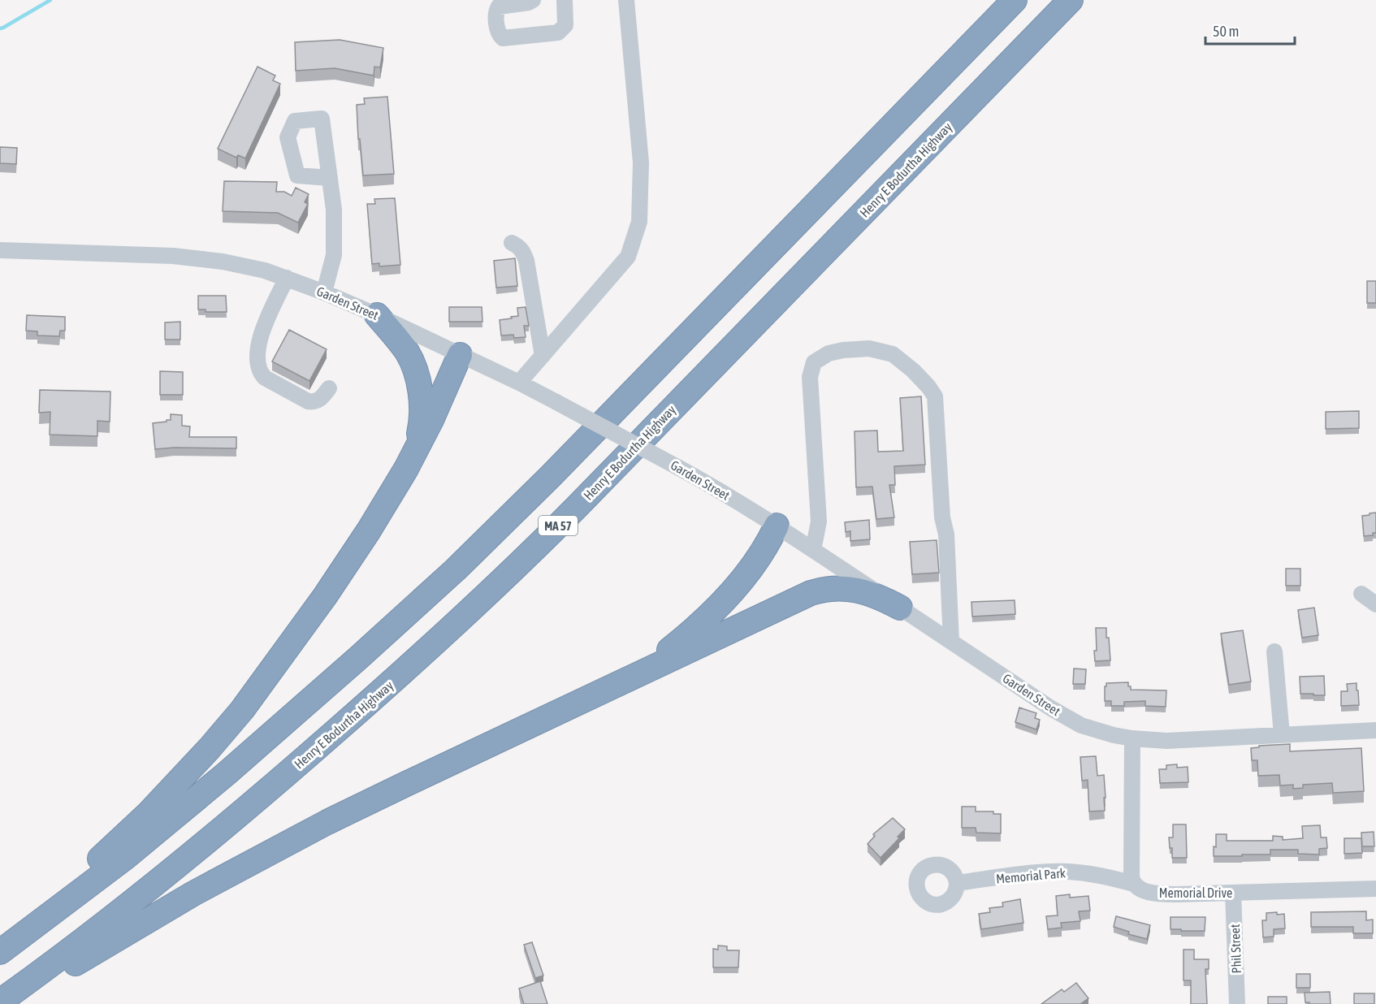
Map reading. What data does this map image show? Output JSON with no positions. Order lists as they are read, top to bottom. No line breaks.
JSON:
{"streets":{"highway":["Henry E Bodurtha Highway","MA 57"],"street":["Garden Street","Memorial Park","Memorial Drive","Phil Street"]},"crossings":[["Memorial Park","Memorial Drive"],["Memorial Drive","Phil Street"]],"scale_bar":"50 m"}
